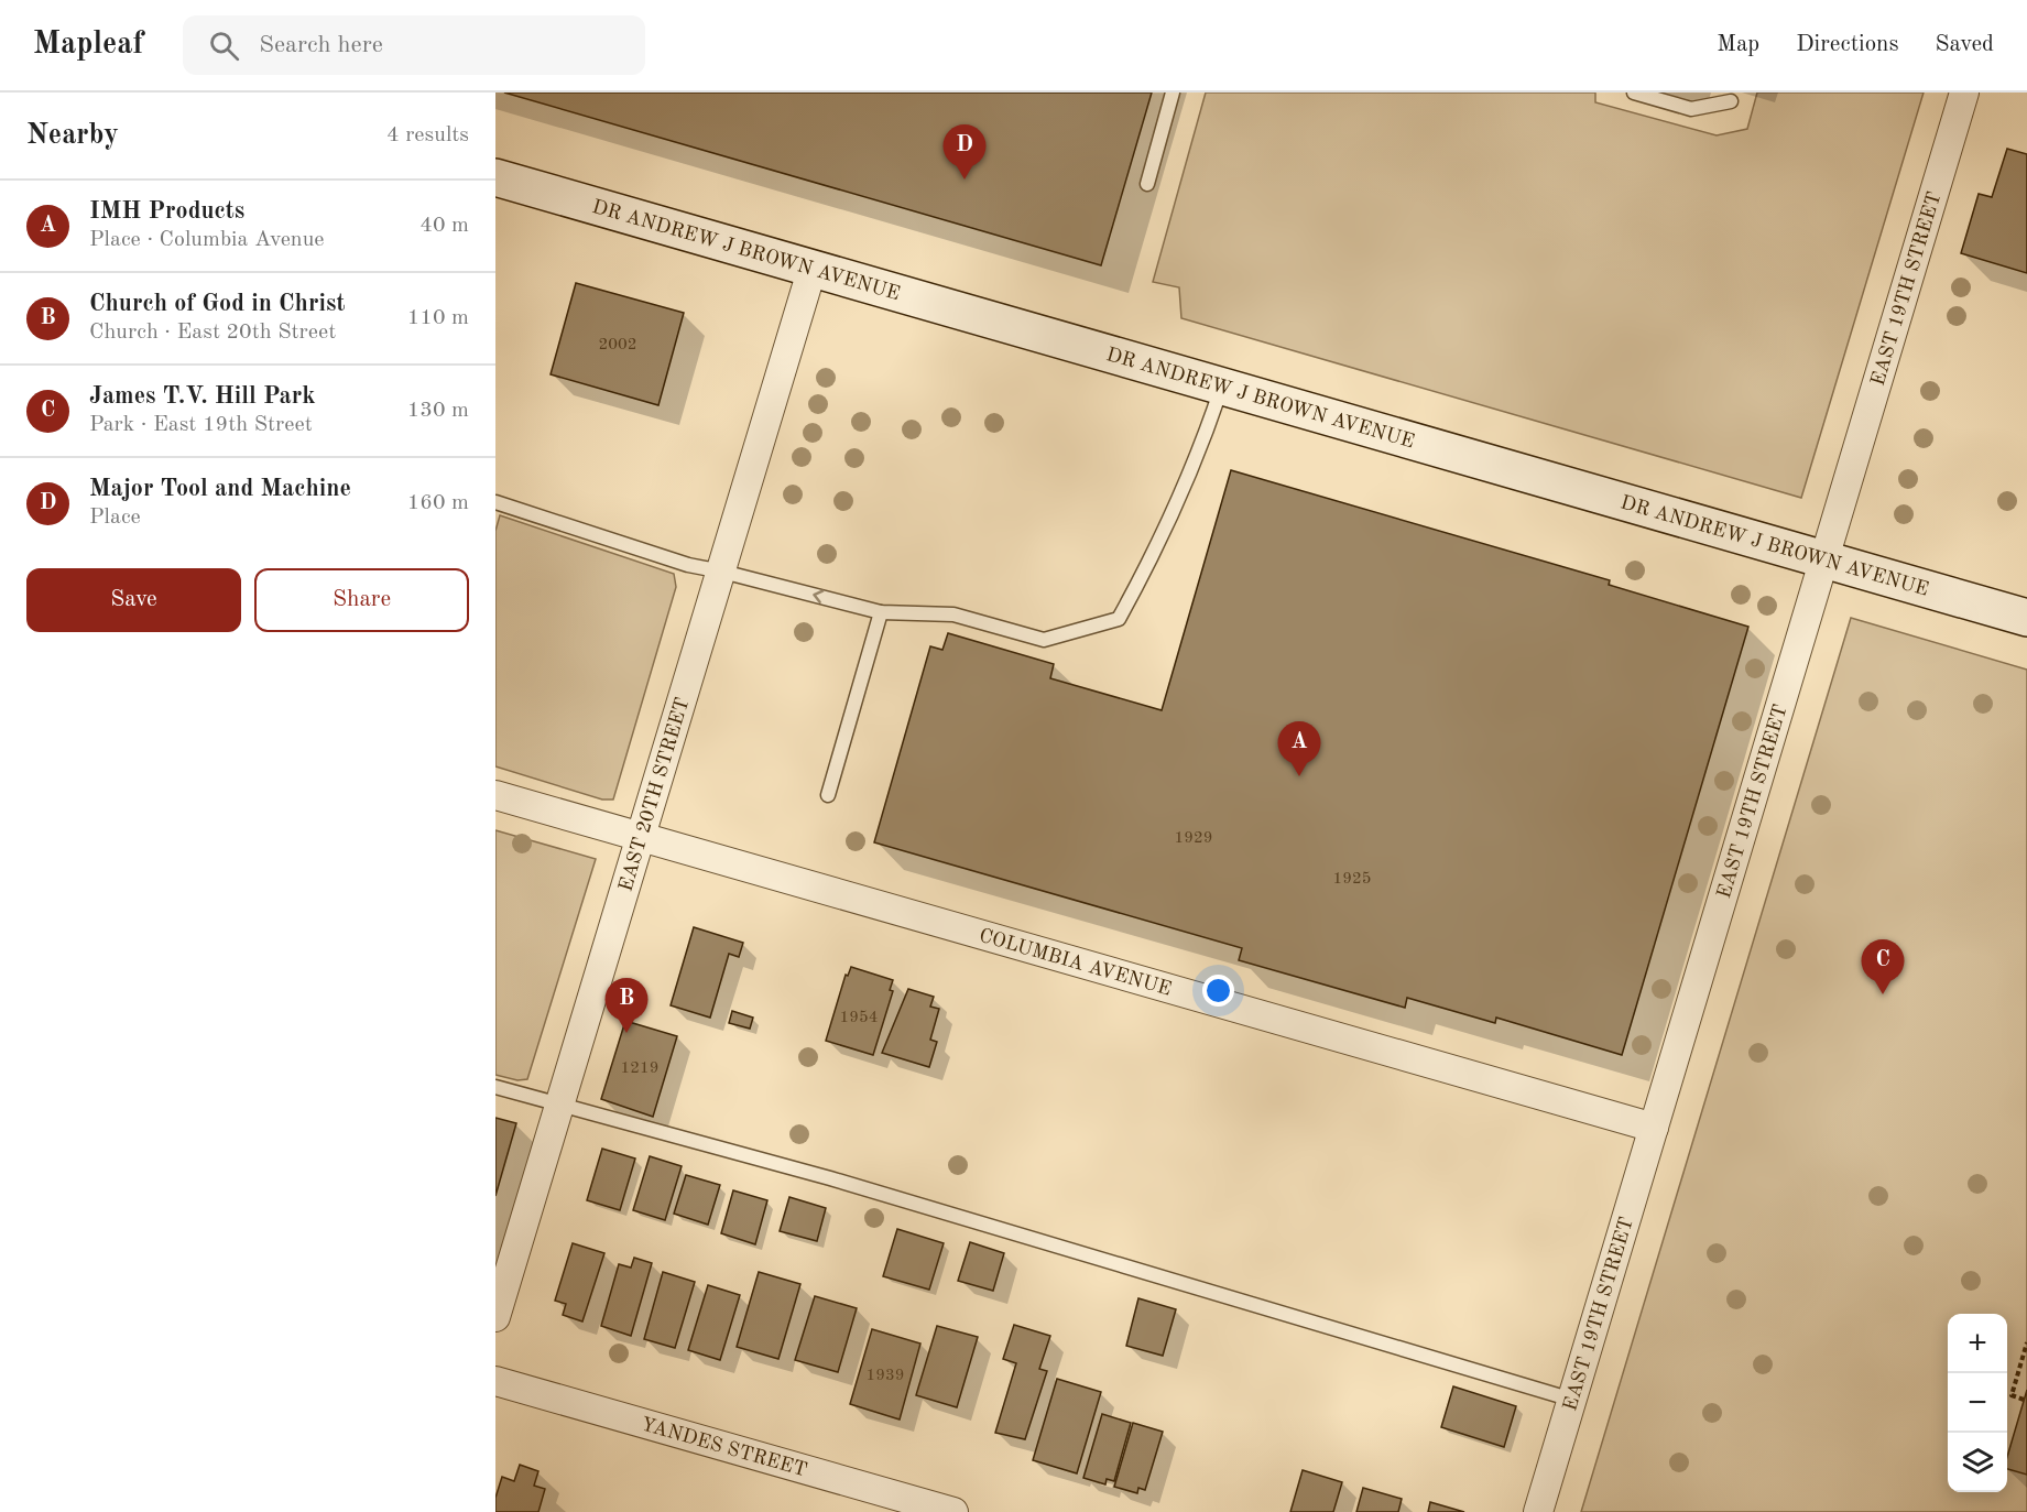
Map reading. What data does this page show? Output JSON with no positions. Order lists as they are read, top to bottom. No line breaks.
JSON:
{"streets":{"main road":["DR ANDREW J BROWN AVENUE"],"street":["EAST 19TH STREET","EAST 20TH STREET","COLUMBIA AVENUE","YANDES STREET"]},"crossings":[["DR ANDREW J BROWN AVENUE","EAST 19TH STREET"],["DR ANDREW J BROWN AVENUE","EAST 20TH STREET"],["EAST 19TH STREET","COLUMBIA AVENUE"],["EAST 20TH STREET","COLUMBIA AVENUE"]],"house_numbers":["2002","1929","1925","1954","1219","1939"],"page":{"header":"Mapleaf","search":"Search here","nav":["Map","Directions","Saved"],"heading":["Nearby","4 results"],"pins":["D","A","C","B"],"list":[{"mark":"A","name":"IMH Products","note":"Place · Columbia Avenue","value":"40 m"},{"mark":"B","name":"Church of God in Christ","note":"Church · East 20th Street","value":"110 m"},{"mark":"C","name":"James T.V. Hill Park","note":"Park · East 19th Street","value":"130 m"},{"mark":"D","name":"Major Tool and Machine","note":"Place","value":"160 m"}],"buttons":["Save","Share"],"map_buttons":["+","−"]}}
